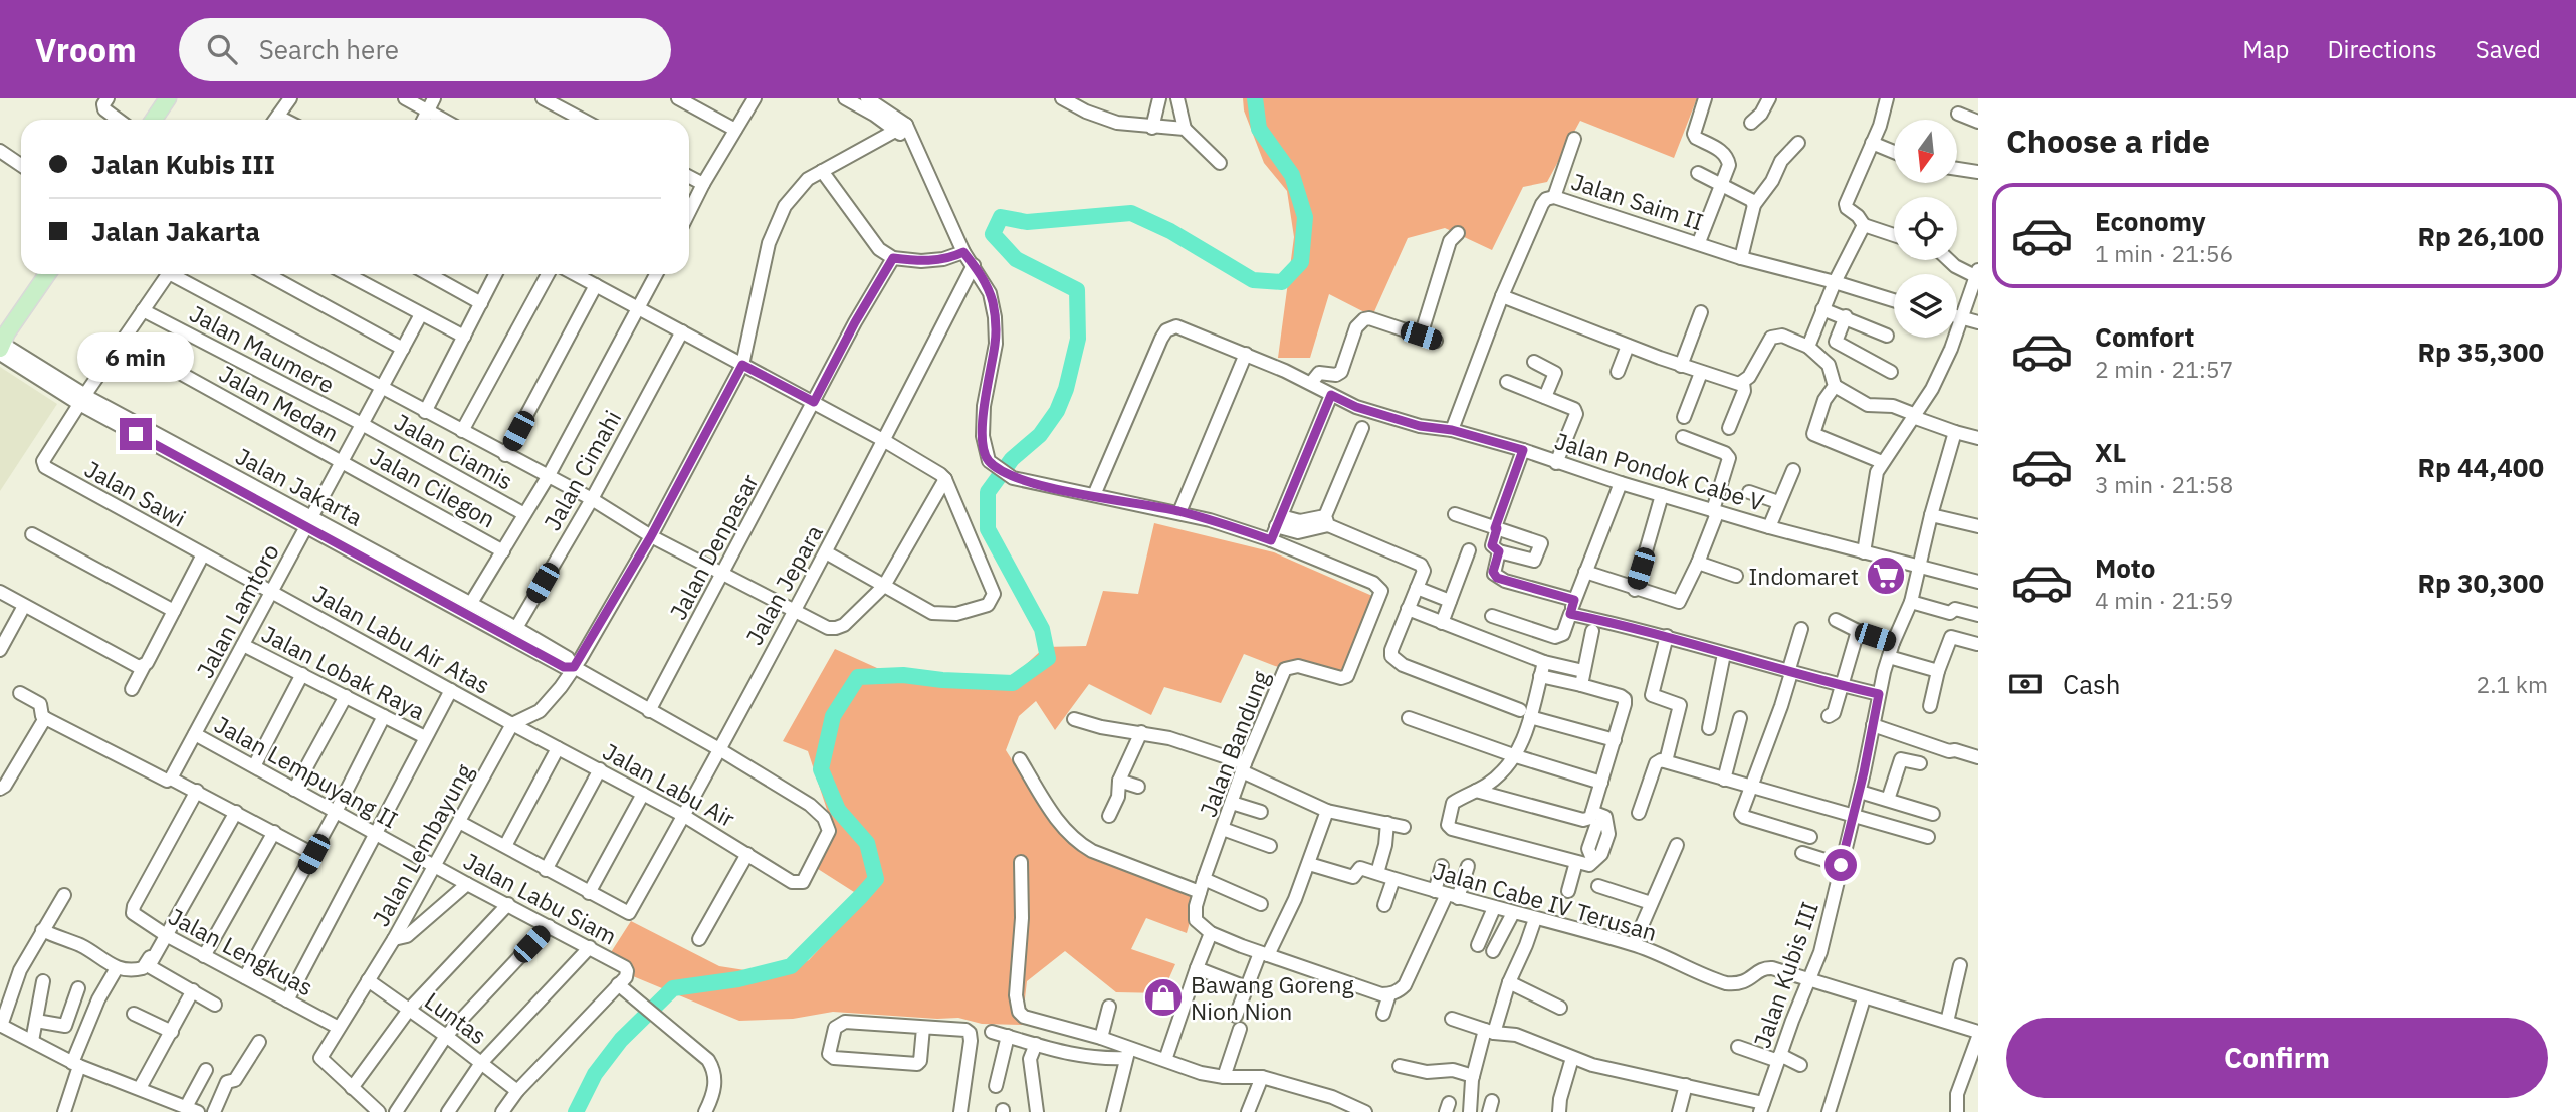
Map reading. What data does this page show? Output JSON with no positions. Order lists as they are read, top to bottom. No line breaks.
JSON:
{"streets":{"street":["Jalan Saim II","Jalan Maumere","Jalan Medan","Jalan Ciamis","Jalan Cimahi","Jalan Pondok Cabe V","Jalan Jakarta","Jalan Cilegon","Jalan Sawi","Jalan Denpasar","Jalan Jepara","Jalan Lamtoro","Jalan Labu Air Atas","Jalan Lobak Raya","Jalan Bandung","Jalan Lempuyang II","Jalan Labu Air","Jalan Lembayung","Jalan Labu Siam","Jalan Cabe IV Terusan","Jalan Lengkuas","Jalan Kubis III","Luntas"]},"crossings":[["Jalan Saim II","Jalan Pondok Cabe V"],["Jalan Maumere","Jalan Ciamis"],["Jalan Maumere","Jalan Lamtoro"],["Jalan Medan","Jalan Cilegon"],["Jalan Medan","Jalan Lamtoro"],["Jalan Ciamis","Jalan Lamtoro"],["Jalan Cimahi","Jalan Jakarta"],["Jalan Pondok Cabe V","Jalan Bandung"],["Jalan Pondok Cabe V","Jalan Kubis III"],["Jalan Jakarta","Jalan Sawi"],["Jalan Jakarta","Jalan Denpasar"],["Jalan Jakarta","Jalan Jepara"],["Jalan Jakarta","Jalan Lamtoro"],["Jalan Jakarta","Jalan Labu Air"],["Jalan Cilegon","Jalan Lamtoro"],["Jalan Sawi","Jalan Lamtoro"],["Jalan Sawi","Jalan Labu Air Atas"],["Jalan Jepara","Jalan Bandung"],["Jalan Jepara","Jalan Labu Air"],["Jalan Lamtoro","Jalan Labu Air Atas"],["Jalan Lamtoro","Jalan Lobak Raya"],["Jalan Lamtoro","Jalan Lempuyang II"],["Jalan Labu Air Atas","Jalan Labu Air"],["Jalan Labu Air Atas","Jalan Lembayung"],["Jalan Lempuyang II","Jalan Lembayung"],["Jalan Lempuyang II","Jalan Labu Siam"],["Jalan Labu Air","Jalan Lembayung"],["Jalan Lembayung","Jalan Labu Siam"],["Jalan Lembayung","Jalan Lengkuas"],["Jalan Lembayung","Luntas"],["Jalan Cabe IV Terusan","Jalan Kubis III"]],"places":{"supermarket":["Indomaret"],"shop":["Bawang Goreng Nion Nion"]},"north":"bottom","page":{"header":"Vroom","search":"Search here","nav":["Map","Directions","Saved"],"heading":"Choose a ride","banner":["Jalan Kubis III","Jalan Jakarta"],"list":[{"name":"Economy","note":"1 min · 21:56","value":"Rp 26,100"},{"name":"Comfort","note":"2 min · 21:57","value":"Rp 35,300"},{"name":"XL","note":"3 min · 21:58","value":"Rp 44,400"},{"name":"Moto","note":"4 min · 21:59","value":"Rp 30,300"}],"bubble":"6 min","pay":["Cash","2.1 km"],"buttons":"Confirm"}}
